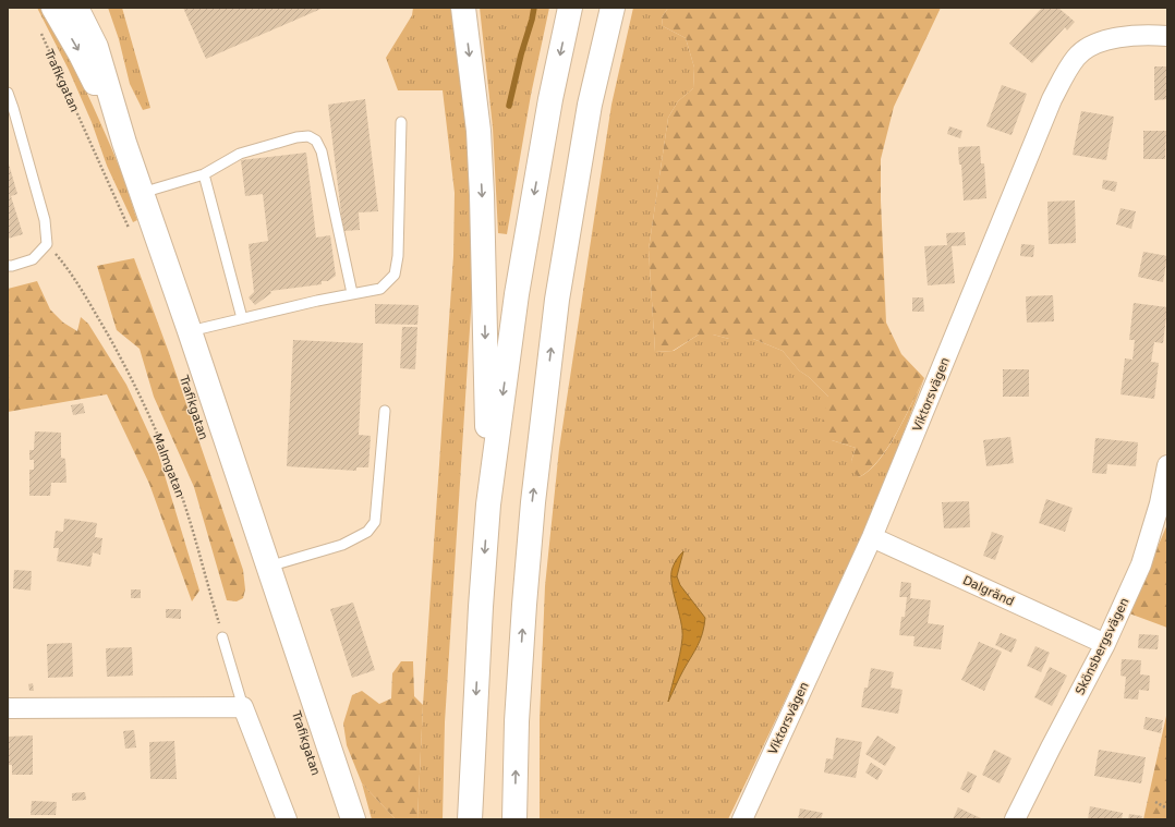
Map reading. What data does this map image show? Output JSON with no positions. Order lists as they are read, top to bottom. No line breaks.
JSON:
{"streets":{"main road":["Trafikgatan"],"street":["Viktorsvägen","Dalgränd","Skönsbergsvägen"],"path":["Malmgatan"]},"crossings":[["Viktorsvägen","Dalgränd"],["Dalgränd","Skönsbergsvägen"]]}
